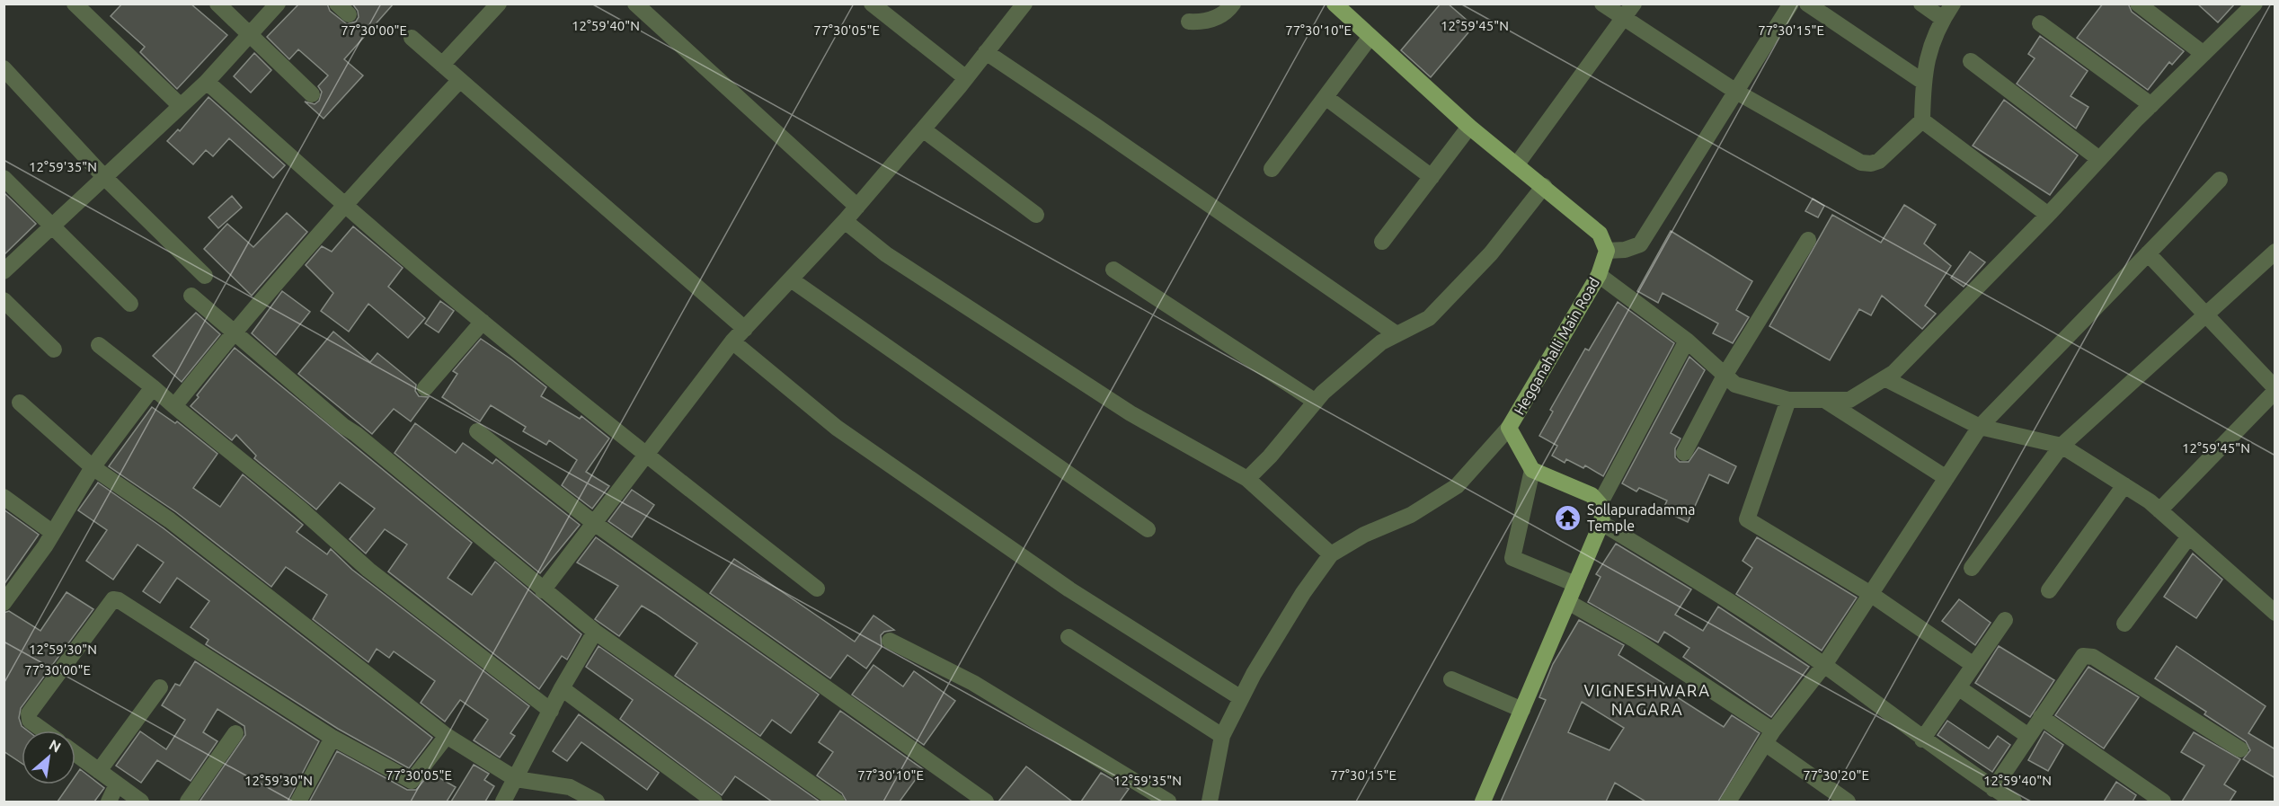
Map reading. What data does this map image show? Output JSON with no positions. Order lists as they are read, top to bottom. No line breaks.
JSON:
{"streets":{"main road":["Hegganahalli Main Road"]},"districts":["VIGNESHWARA NAGARA"],"places":{"temple":["Sollapuradamma Temple"]},"north":"top right","coordinates":["12°59'40\"N","12°59'45\"N","77°30'00\"E","77°30'05\"E","77°30'10\"E","77°30'15\"E","12°59'35\"N","12°59'30\"N","77°30'20\"E"]}
